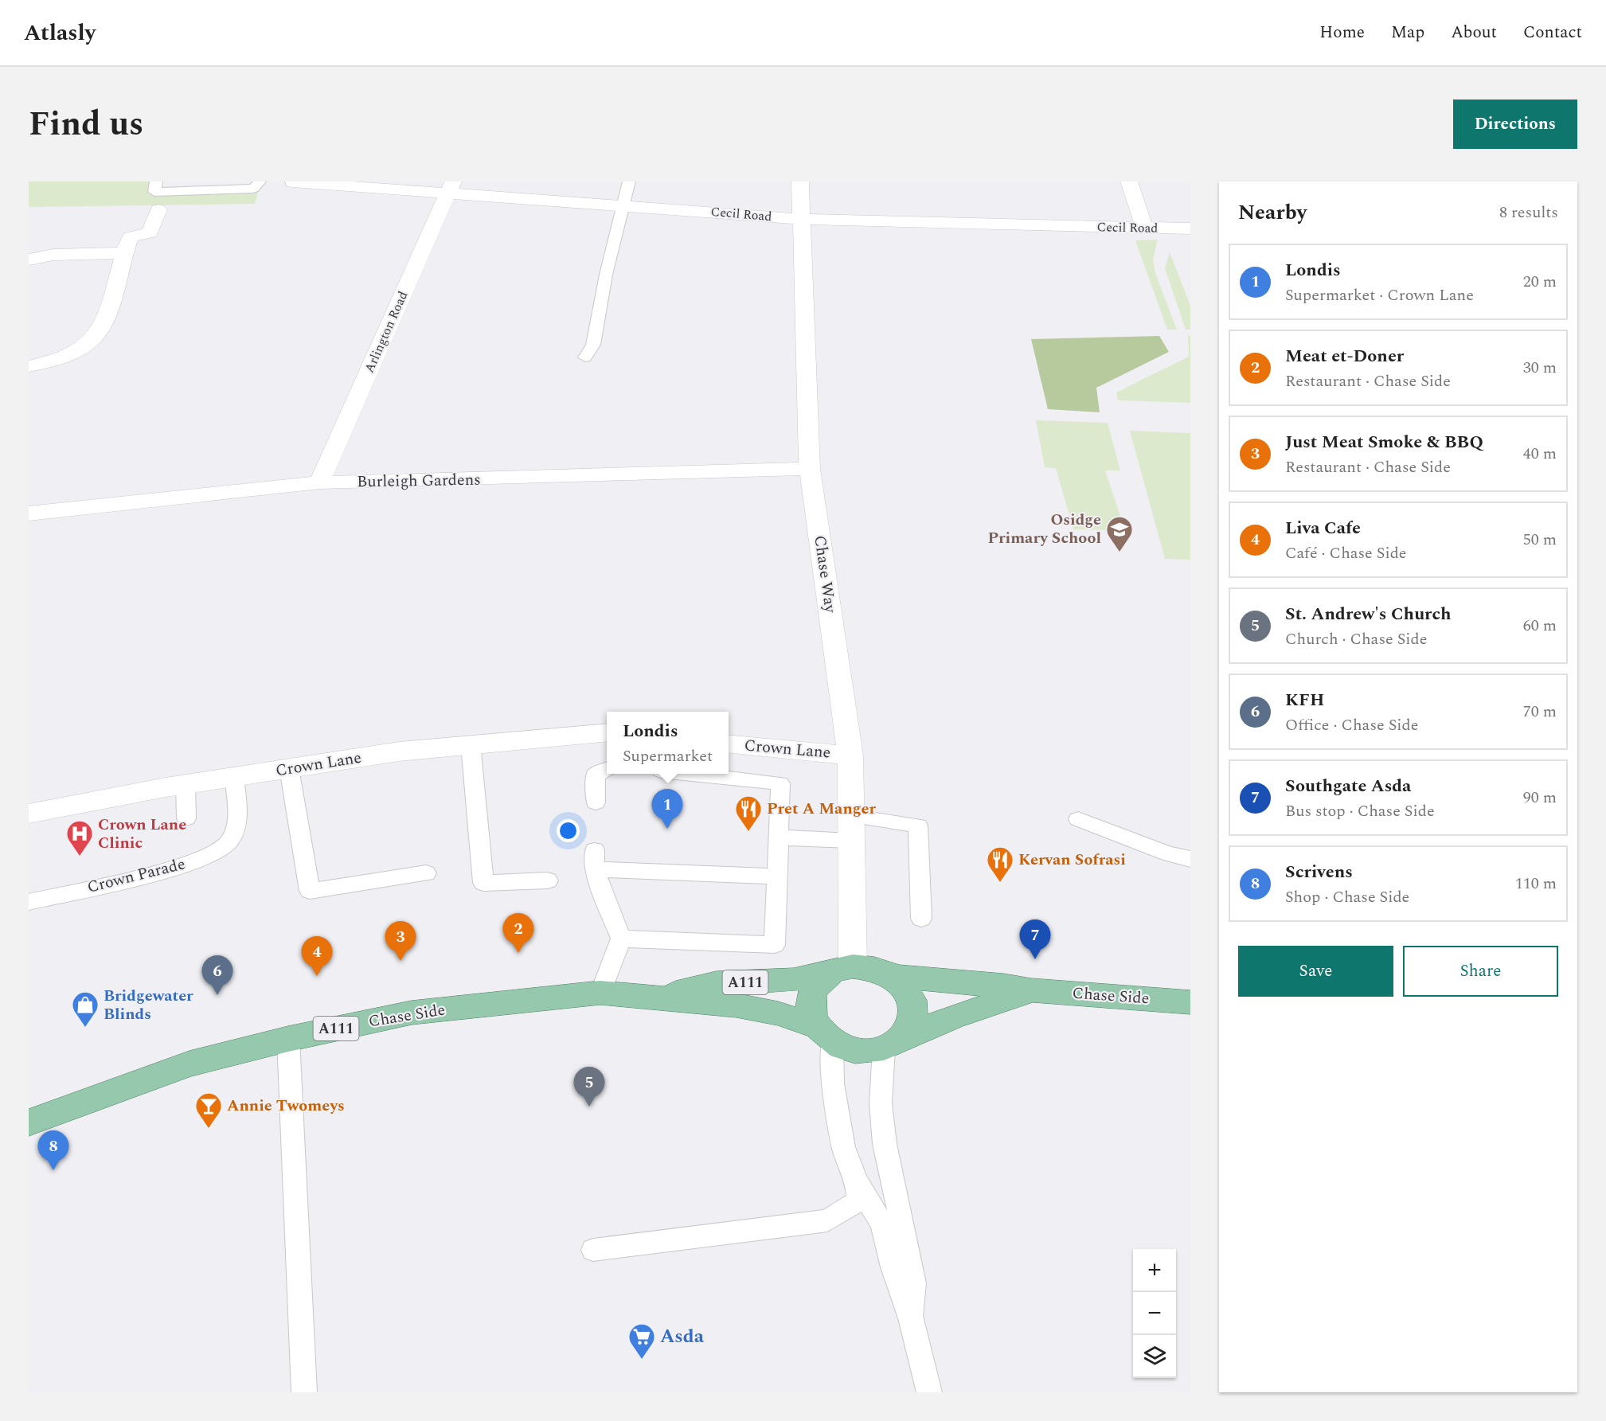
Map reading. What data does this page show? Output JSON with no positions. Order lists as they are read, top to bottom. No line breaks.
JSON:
{"streets":{"main road":["A111","Chase Side"],"street":["Cecil Road","Arlington Road","Burleigh Gardens","Chase Way","Crown Lane"],"lane":["Crown Parade"]},"crossings":[["Cecil Road","Arlington Road"],["Cecil Road","Chase Way"],["Arlington Road","Burleigh Gardens"],["Burleigh Gardens","Chase Way"],["Chase Way","Crown Lane"],["Chase Way","Chase Side"],["Crown Lane","Crown Parade"]],"places":{"school or university":["Osidge Primary School"],"restaurant":["Pret A Manger","Kervan Sofrasi"],"hospital":["Crown Lane Clinic"],"shop":["Bridgewater Blinds"],"bar":["Annie Twomeys"],"supermarket":["Asda"]},"page":{"header":"Atlasly","nav":["Home","Map","About","Contact"],"title":"Find us","buttons":["Directions",["Save","Share"]],"heading":["Nearby","8 results"],"list":[{"mark":"1","name":"Londis","note":"Supermarket · Crown Lane","value":"20 m"},{"mark":"2","name":"Meat et-Doner","note":"Restaurant · Chase Side","value":"30 m"},{"mark":"3","name":"Just Meat Smoke & BBQ","note":"Restaurant · Chase Side","value":"40 m"},{"mark":"4","name":"Liva Cafe","note":"Café · Chase Side","value":"50 m"},{"mark":"5","name":"St. Andrew's Church","note":"Church · Chase Side","value":"60 m"},{"mark":"6","name":"KFH","note":"Office · Chase Side","value":"70 m"},{"mark":"7","name":"Southgate Asda","note":"Bus stop · Chase Side","value":"90 m"},{"mark":"8","name":"Scrivens","note":"Shop · Chase Side","value":"110 m"}],"popup":["Londis","Supermarket"],"pins":["1","2","7","3","4","6","5","8"],"map_buttons":["+","−"]}}
